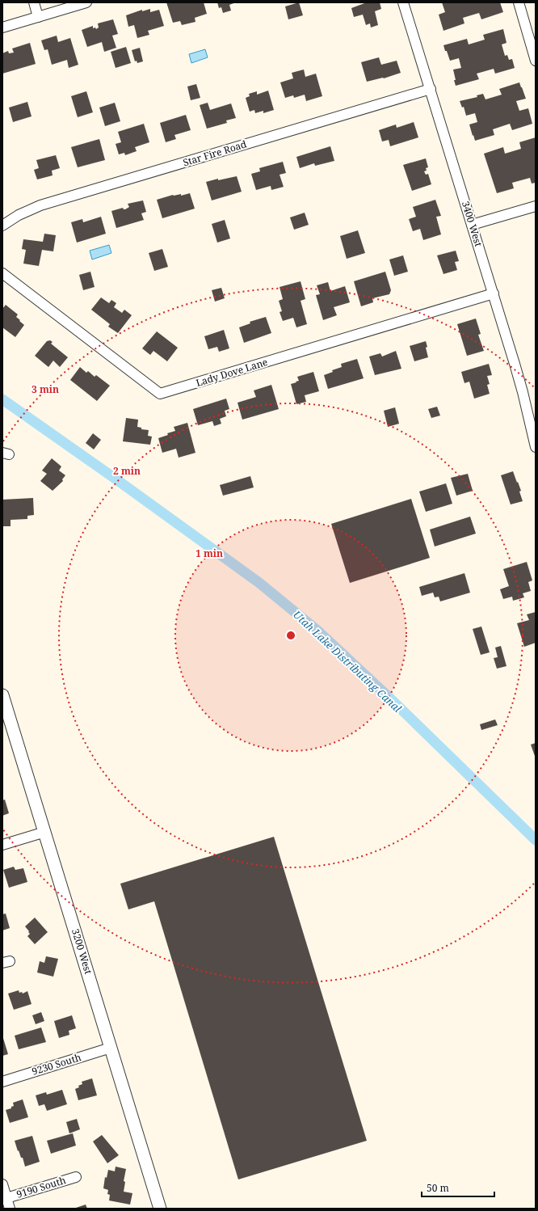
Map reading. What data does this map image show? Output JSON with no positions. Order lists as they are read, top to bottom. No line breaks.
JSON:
{"streets":{"street":["Star Fire Road","3400 West","Lady Dove Lane","3200 West","9230 South","9190 South"]},"crossings":[["Star Fire Road","3400 West"],["3400 West","Lady Dove Lane"],["3200 West","9230 South"]],"water":["Utah Lake Distributing Canal"],"scale_bar":"50 m","rings":["3 min","2 min","1 min"]}
